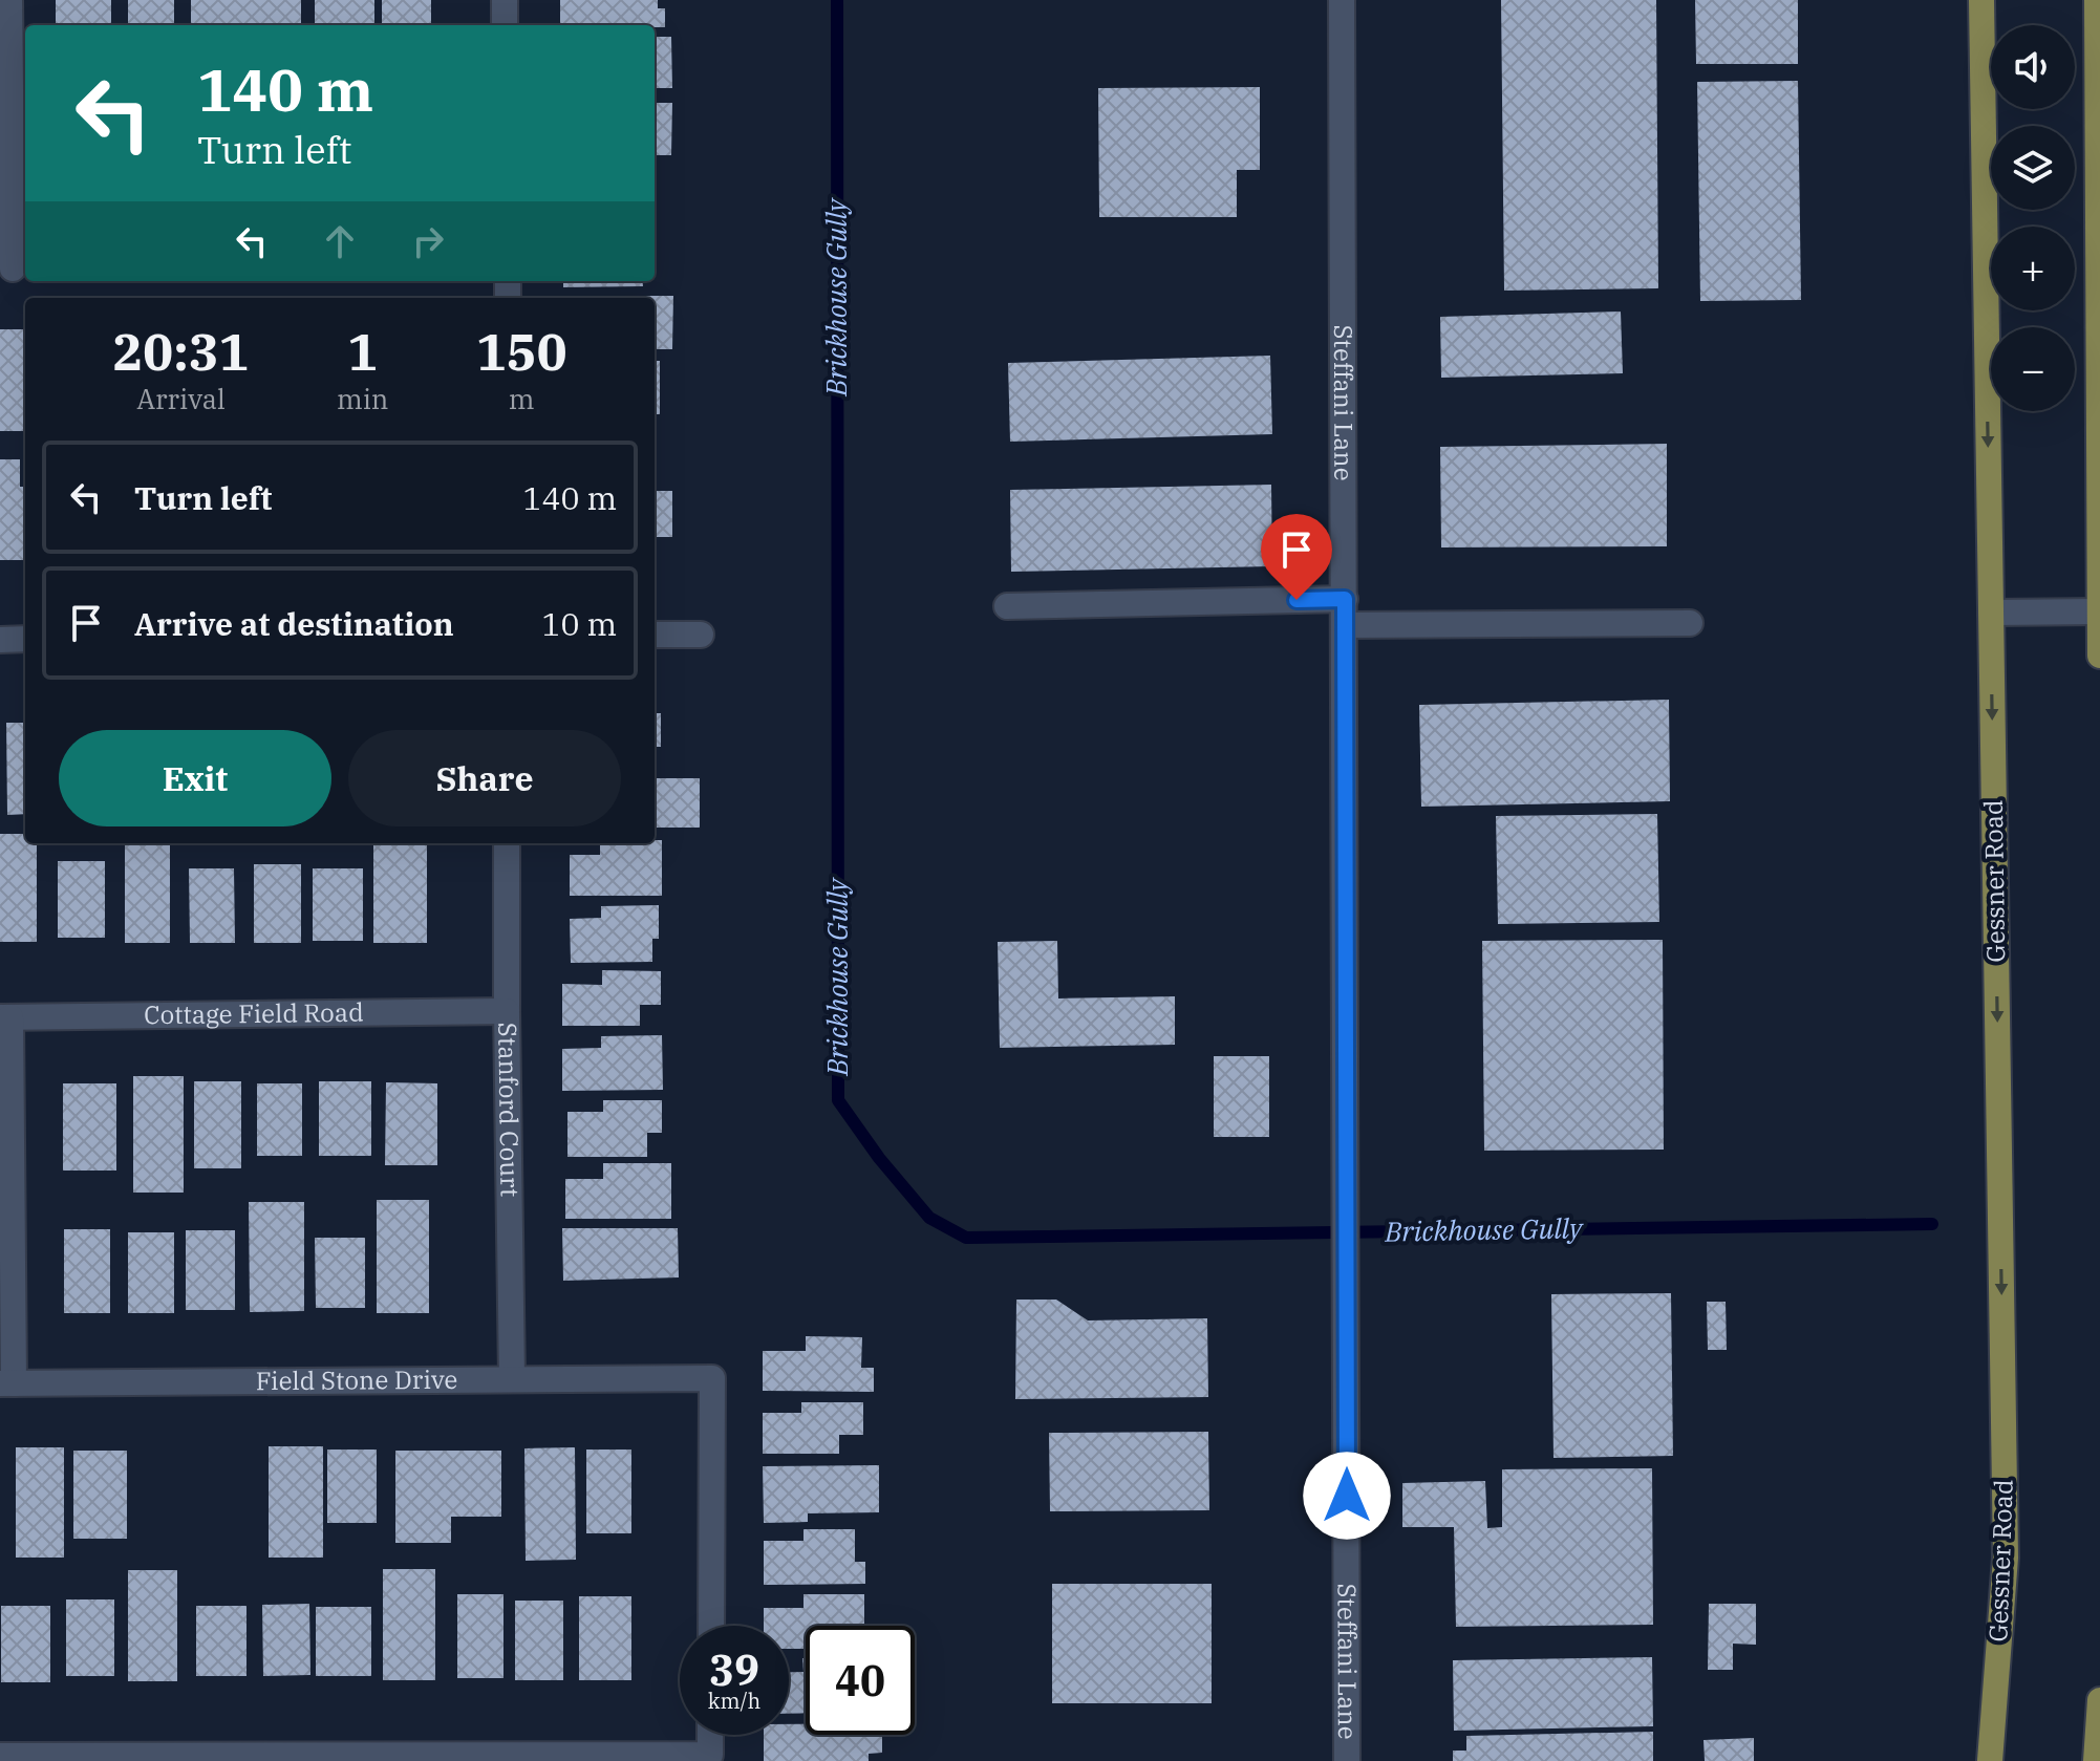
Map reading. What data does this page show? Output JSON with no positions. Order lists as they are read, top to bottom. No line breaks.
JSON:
{"streets":{"main road":["Gessner Road"],"street":["Steffani Lane","Cottage Field Road","Stanford Court","Field Stone Drive"]},"crossings":[["Cottage Field Road","Stanford Court"],["Stanford Court","Field Stone Drive"]],"water":["Brickhouse Gully"],"page":{"map_buttons":["+","−"],"turn":["140 m","Turn left"],"eta":["20:31","Arrival","1","min","150","m"],"list":[{"name":"Turn left","value":"140 m"},{"name":"Arrive at destination","value":"10 m"}],"buttons":["Exit","Share"],"speed":"39 km/h","limit":"40"}}
